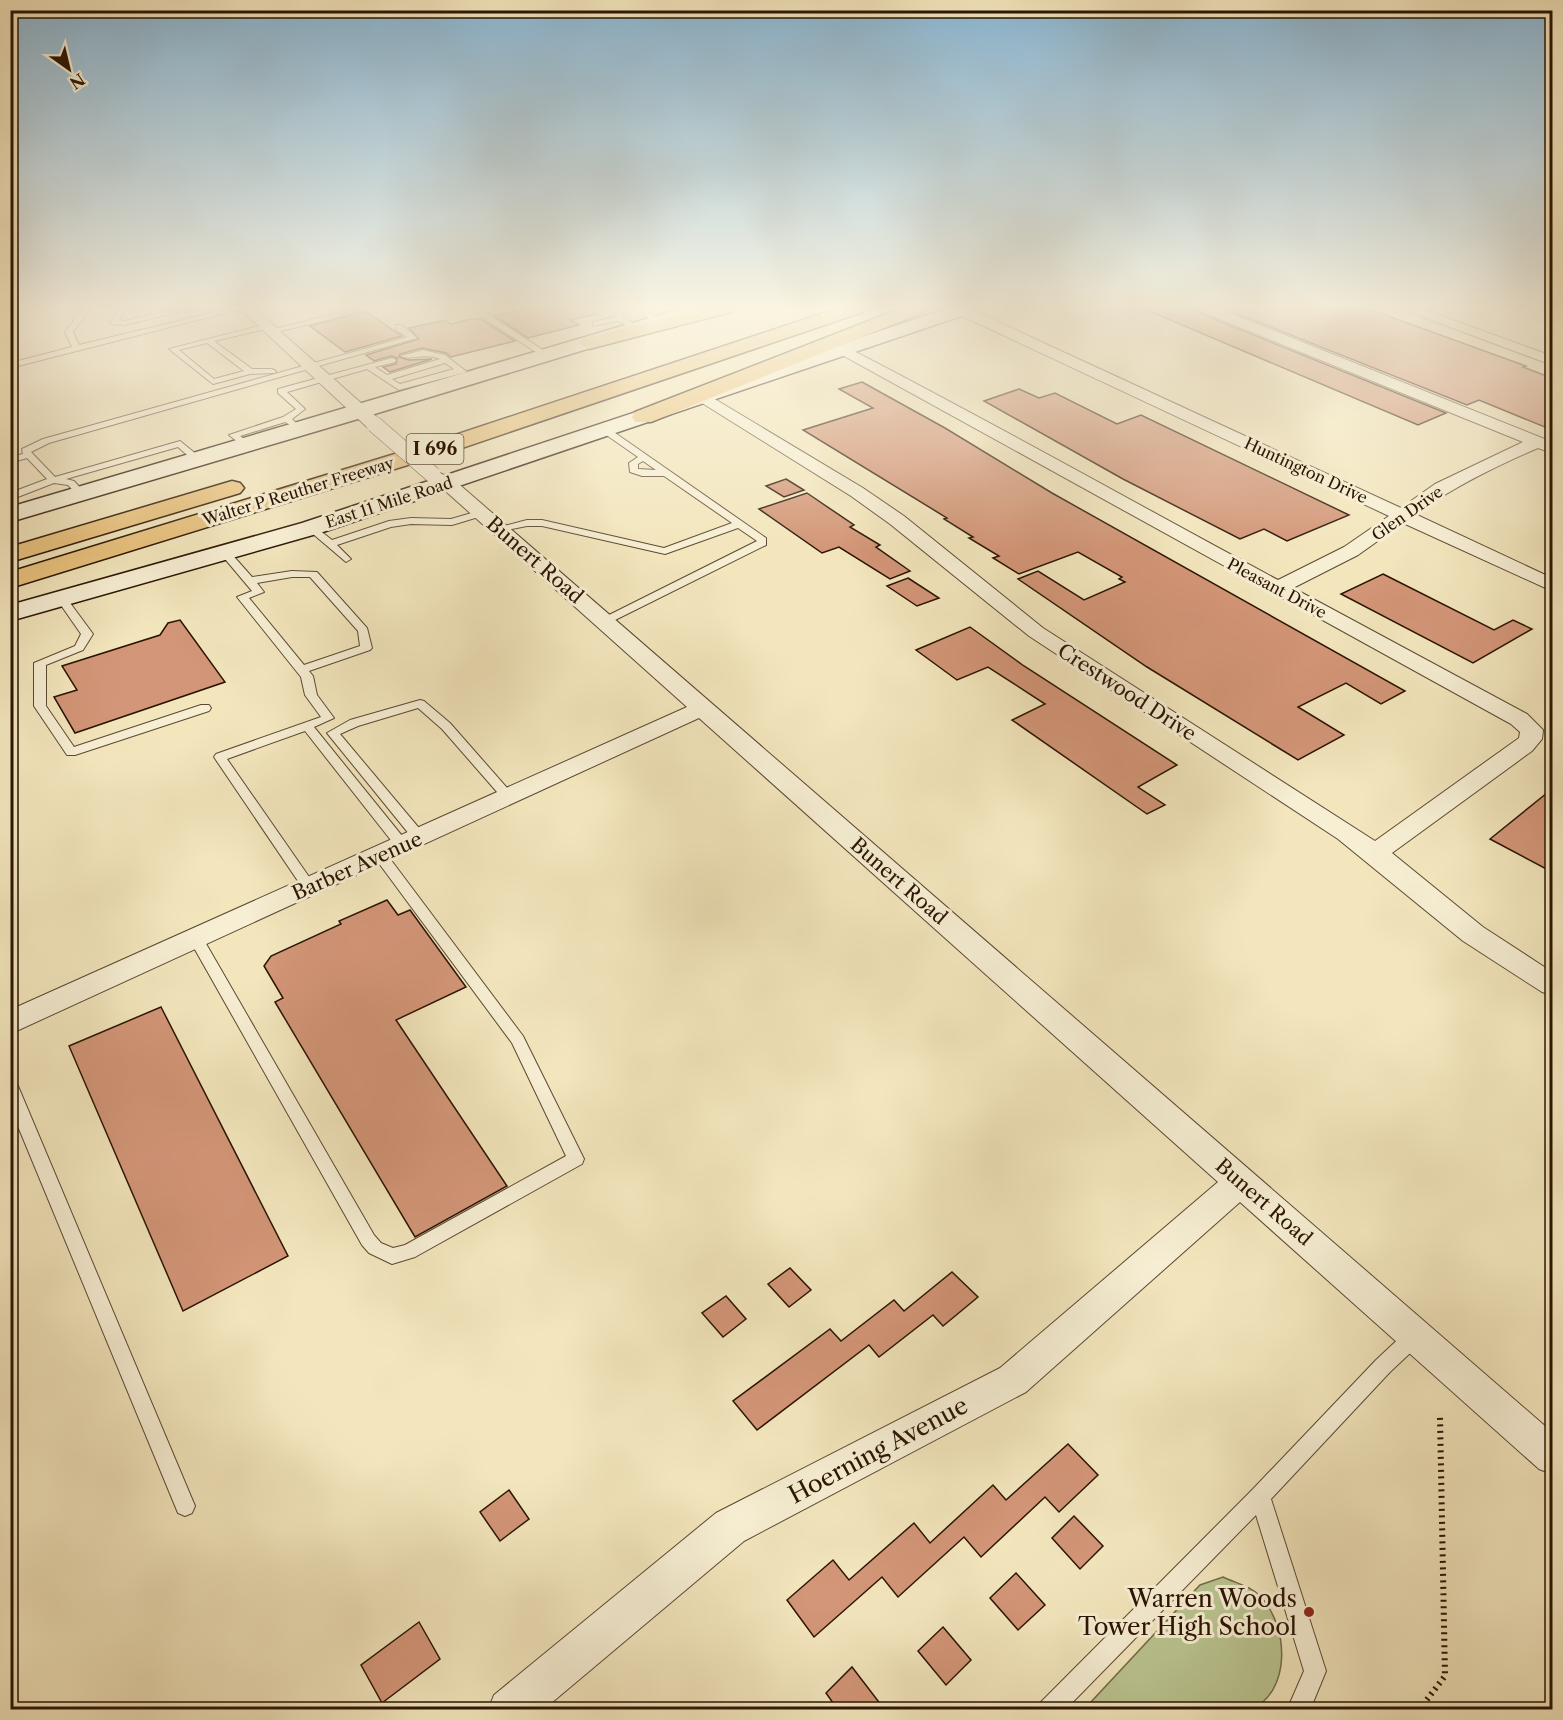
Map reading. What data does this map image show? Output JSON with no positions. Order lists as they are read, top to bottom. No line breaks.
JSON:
{"streets":{"highway":["I 696","Walter P Reuther Freeway"],"main road":["East 11 Mile Road"],"street":["Huntington Drive","Glen Drive","Bunert Road","Pleasant Drive","Crestwood Drive","Barber Avenue","Hoerning Avenue"]},"crossings":[["Huntington Drive","Glen Drive"],["Walter P Reuther Freeway","Bunert Road"],["East 11 Mile Road","Bunert Road"],["East 11 Mile Road","Crestwood Drive"],["Glen Drive","Pleasant Drive"],["Bunert Road","Barber Avenue"],["Bunert Road","Hoerning Avenue"],["Pleasant Drive","Crestwood Drive"]],"places":["Warren Woods Tower High School"],"north":"bottom right"}
